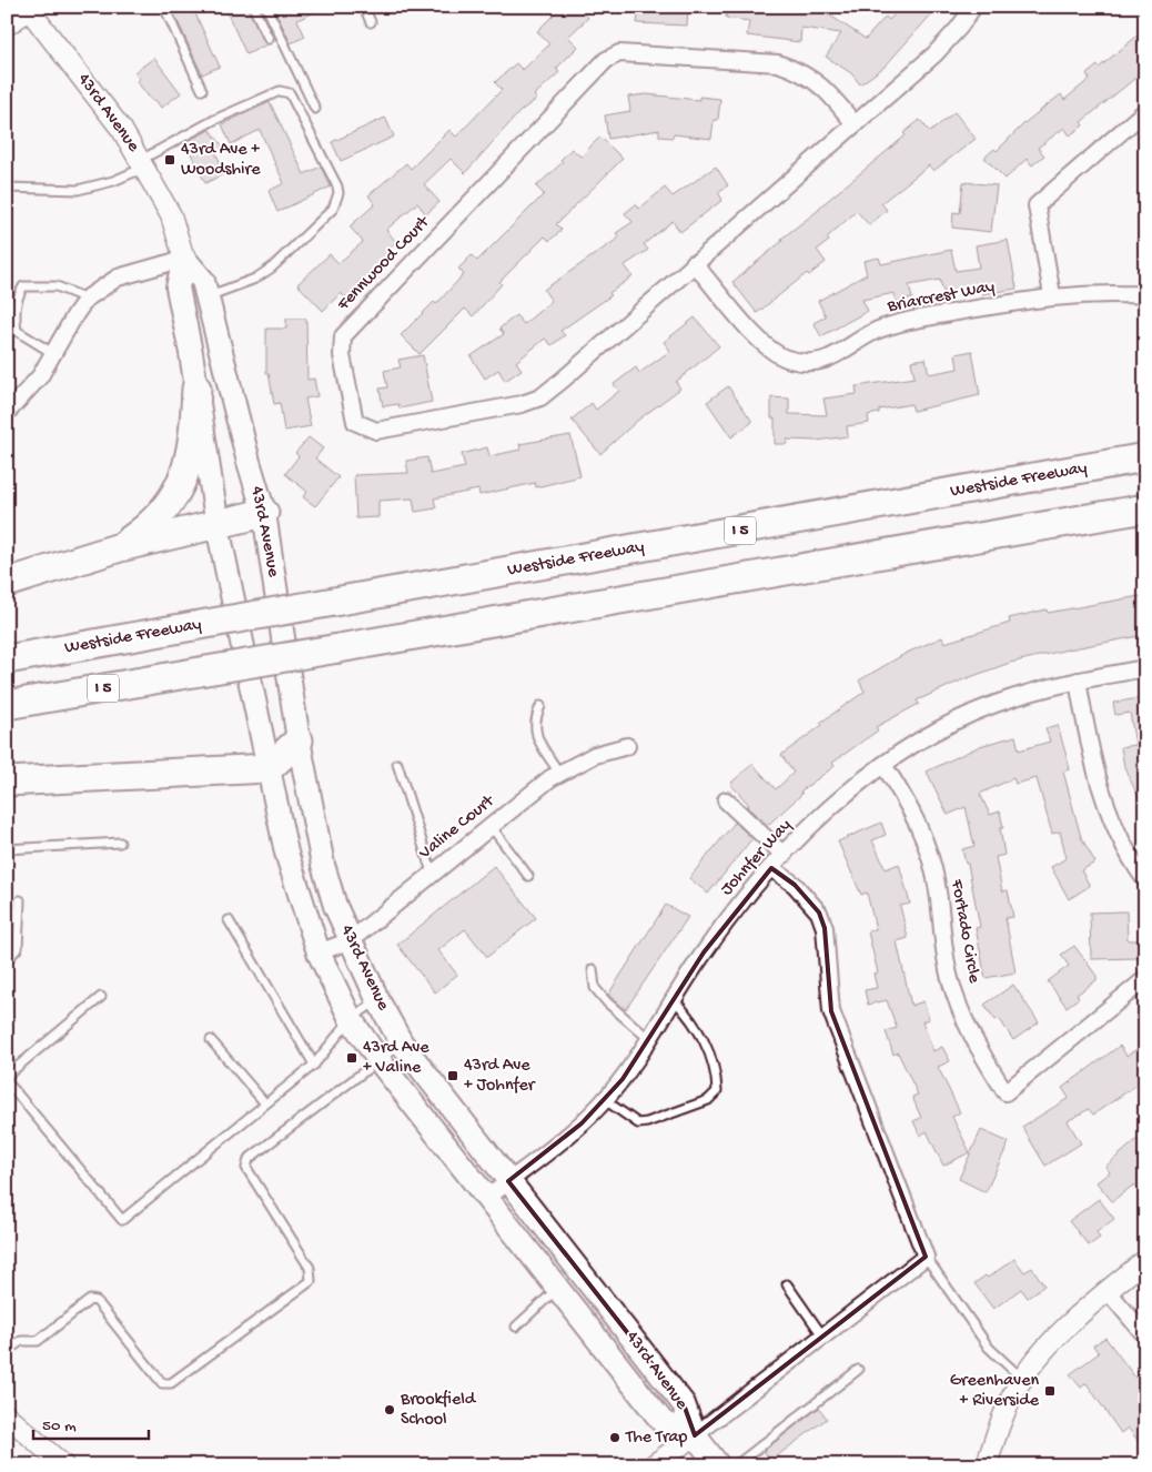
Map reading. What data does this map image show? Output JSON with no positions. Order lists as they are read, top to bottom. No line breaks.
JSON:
{"streets":{"highway":["Westside Freeway","I 5"],"main road":["43rd Avenue"],"street":["Fennwood Court","Briarcrest Way","Valine Court","Johnfer Way","Fortado Circle"]},"crossings":[["43rd Avenue","Valine Court"],["43rd Avenue","Johnfer Way"],["Fennwood Court","Briarcrest Way"],["Johnfer Way","Fortado Circle"]],"places":{"transit":["43rd Ave + Woodshire","43rd Ave + Valine","43rd Ave + Johnfer","Greenhaven + Riverside"],"other":["Brookfield School","The Trap"]},"scale_bar":"50 m"}
